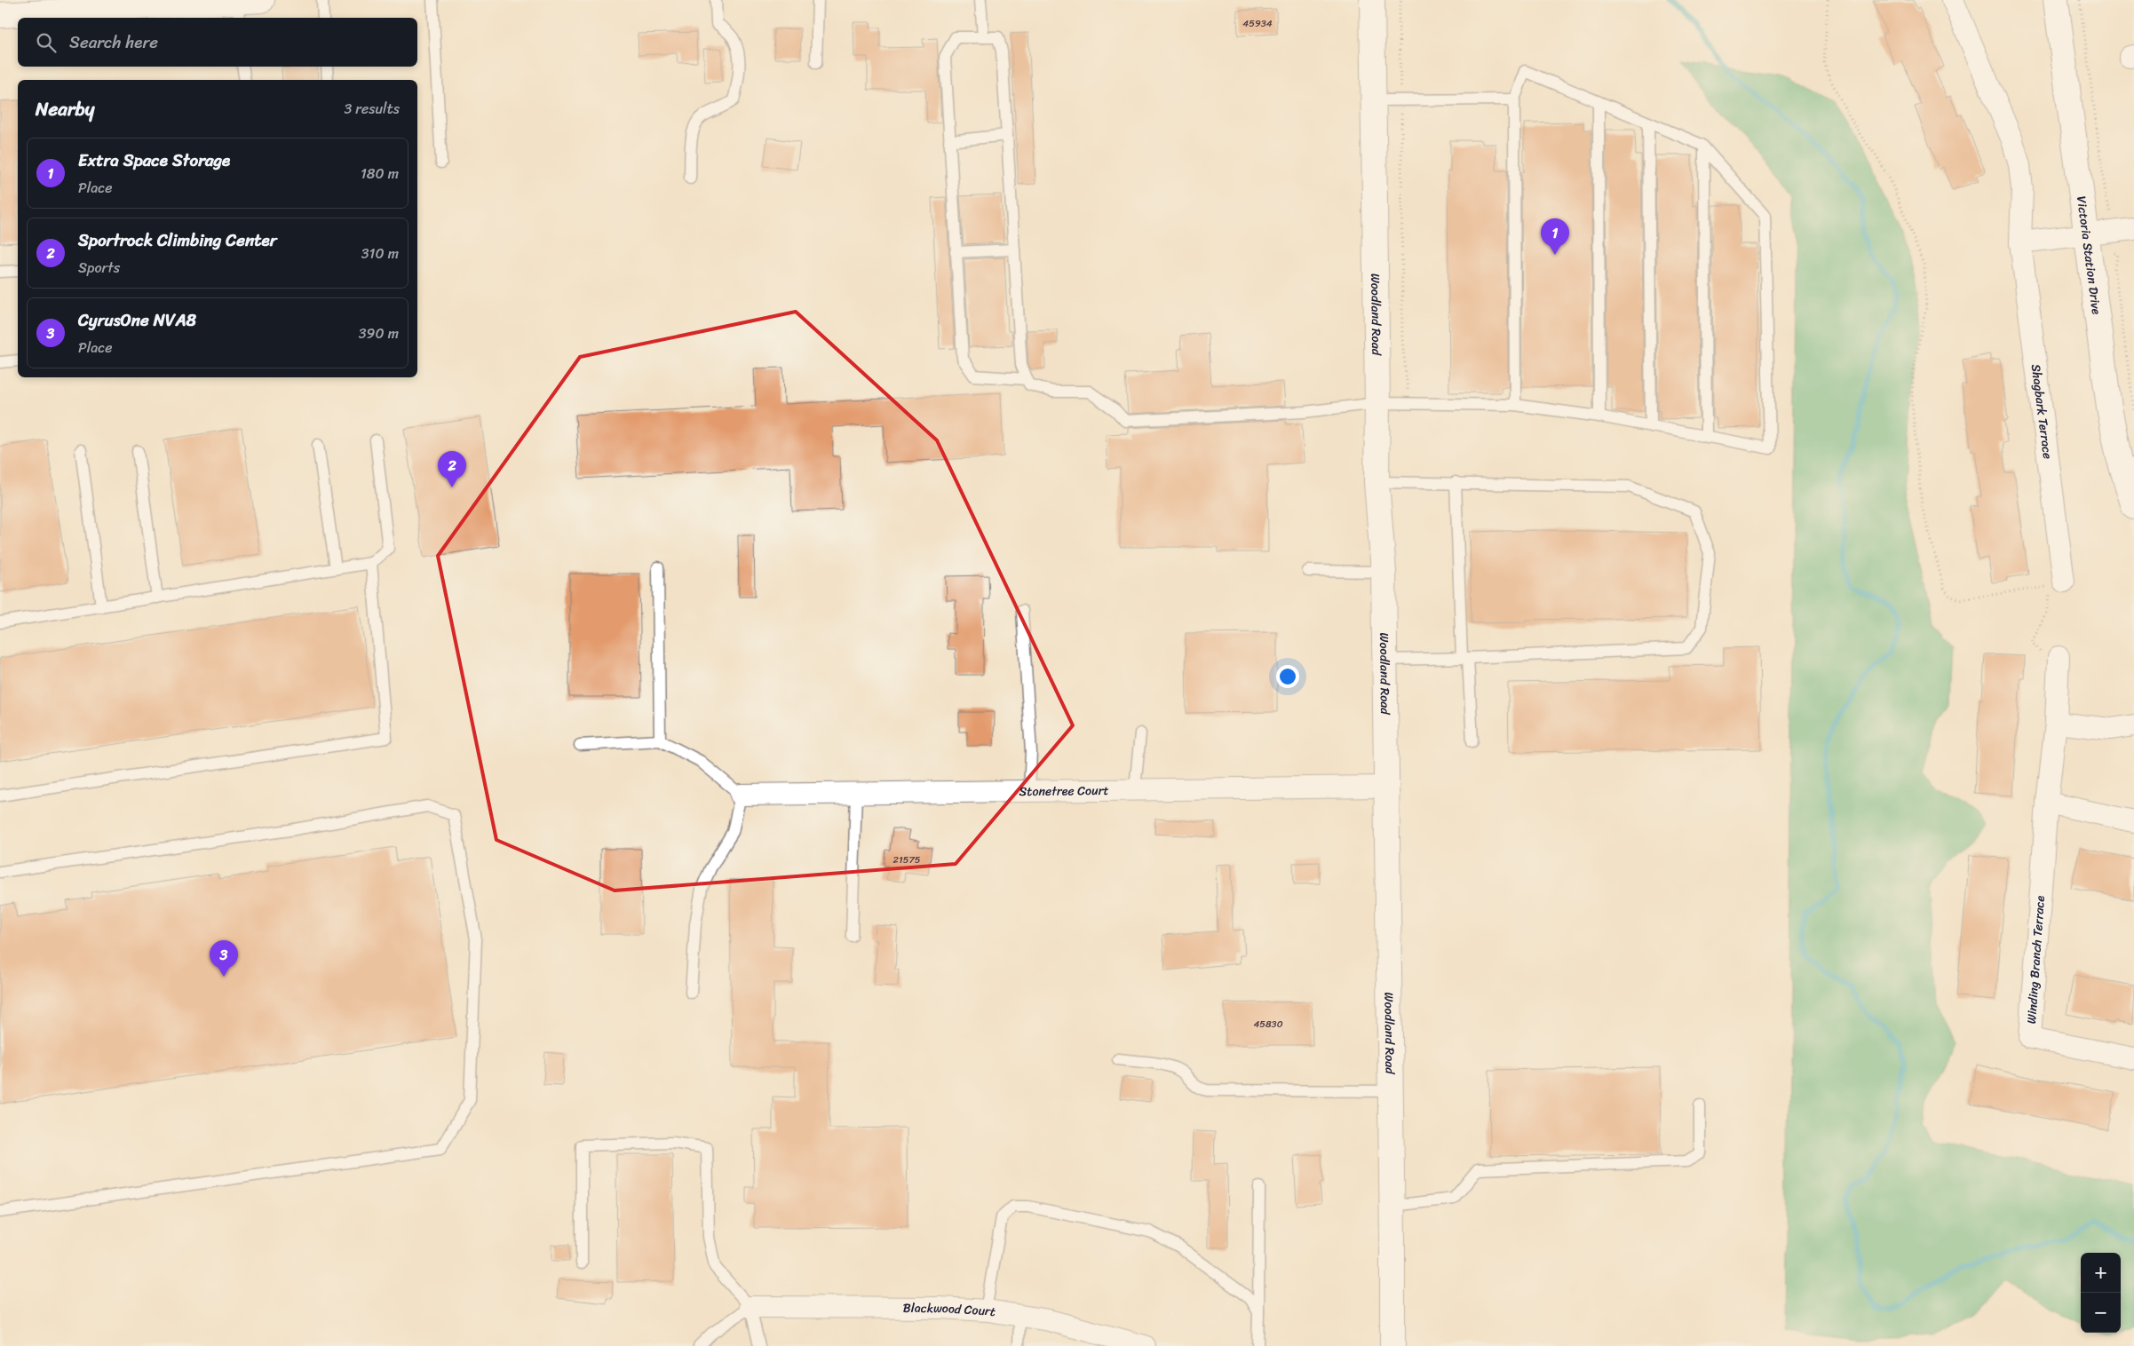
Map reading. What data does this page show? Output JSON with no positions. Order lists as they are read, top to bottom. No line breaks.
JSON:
{"streets":{"street":["Victoria Station Drive","Woodland Road","Shagbark Terrace","Stonetree Court","Winding Branch Terrace","Blackwood Court"]},"crossings":[["Woodland Road","Stonetree Court"]],"house_numbers":["45934","21575","45830"],"page":{"search":"Search here","heading":["Nearby","3 results"],"list":[{"mark":"1","name":"Extra Space Storage","note":"Place","value":"180 m"},{"mark":"2","name":"Sportrock Climbing Center","note":"Sports","value":"310 m"},{"mark":"3","name":"CyrusOne NVA8","note":"Place","value":"390 m"}],"pins":["1","2","3"],"map_buttons":["+","−"]}}
